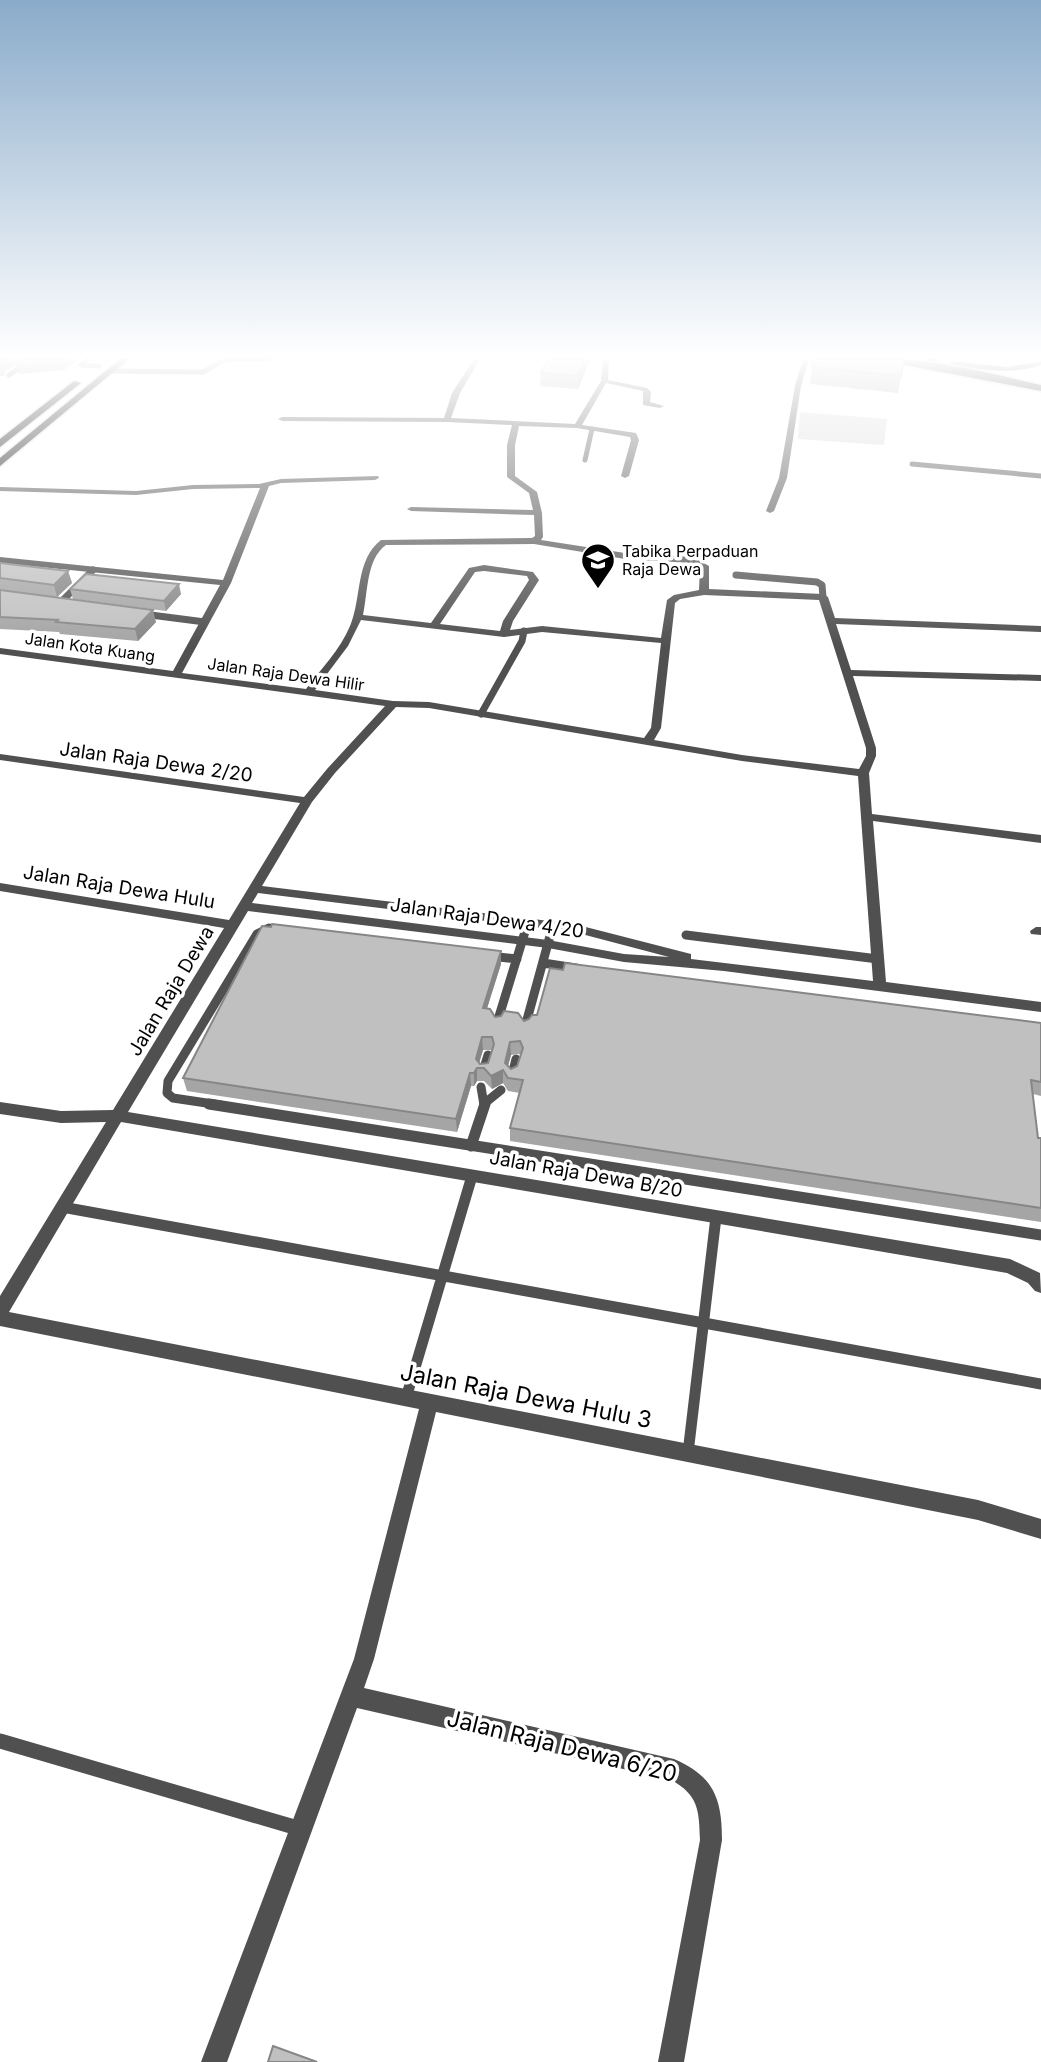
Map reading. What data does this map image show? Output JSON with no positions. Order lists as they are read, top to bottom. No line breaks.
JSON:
{"streets":{"street":["Jalan Kota Kuang","Jalan Raja Dewa Hilir","Jalan Raja Dewa 2/20","Jalan Raja Dewa Hulu","Jalan Raja Dewa 4/20","Jalan Raja Dewa","Jalan Raja Dewa B/20","Jalan Raja Dewa Hulu 3","Jalan Raja Dewa 6/20"]},"crossings":[["Jalan Kota Kuang","Jalan Raja Dewa Hilir"],["Jalan Raja Dewa Hilir","Jalan Raja Dewa"],["Jalan Raja Dewa 2/20","Jalan Raja Dewa"],["Jalan Raja Dewa Hulu","Jalan Raja Dewa"],["Jalan Raja Dewa 4/20","Jalan Raja Dewa"],["Jalan Raja Dewa","Jalan Raja Dewa B/20"]],"places":{"school or university":["Tabika Perpaduan Raja Dewa"]}}
